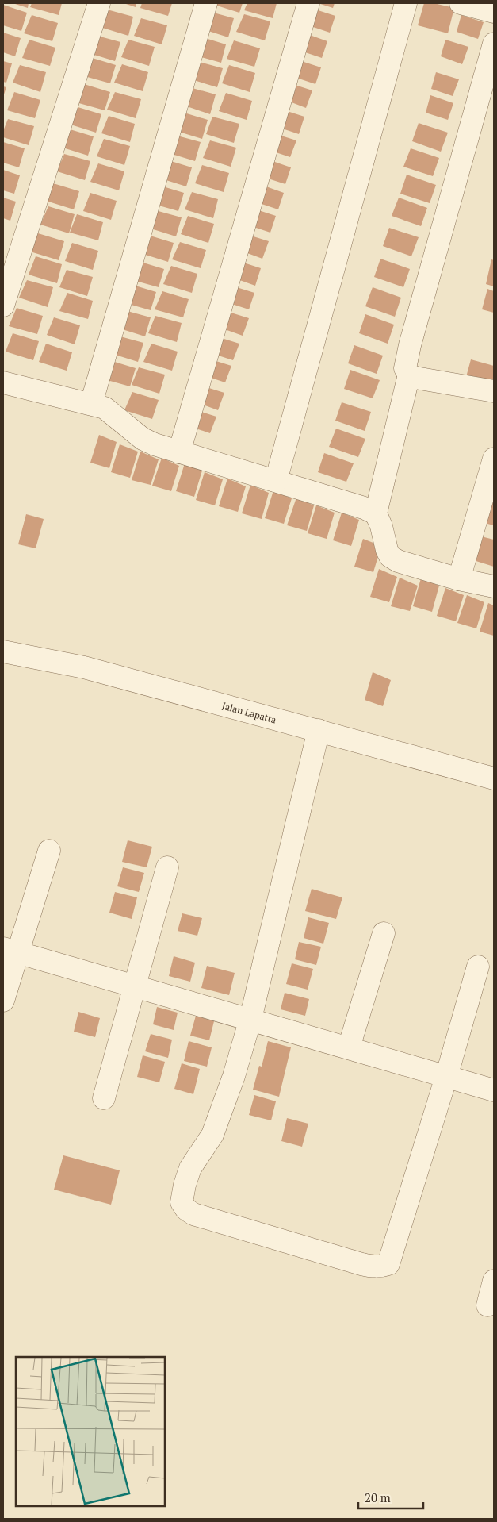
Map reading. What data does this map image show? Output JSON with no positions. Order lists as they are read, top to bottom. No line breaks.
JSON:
{"streets":{"street":["Jalan Lapatta"]},"scale_bar":"20 m"}
